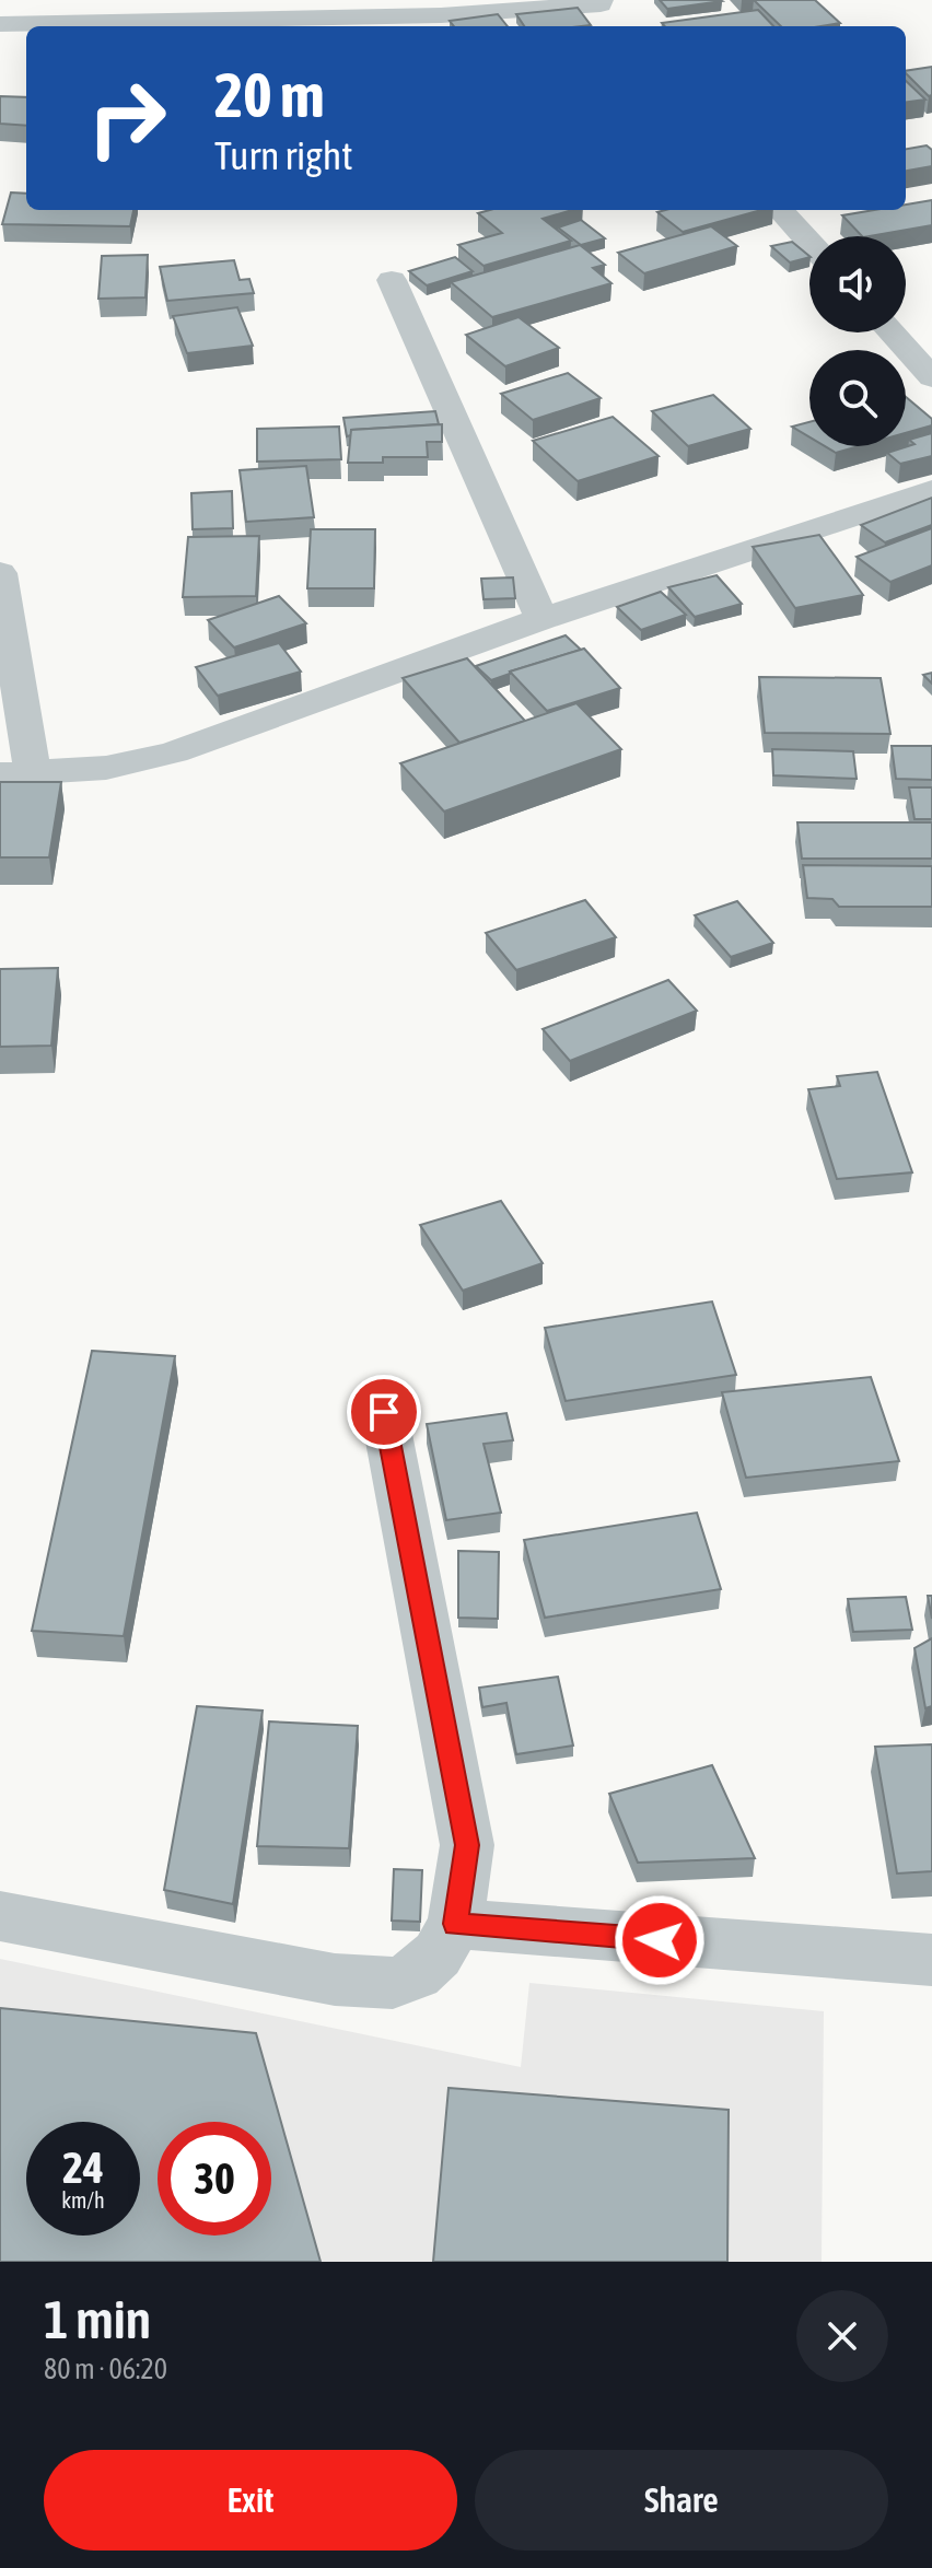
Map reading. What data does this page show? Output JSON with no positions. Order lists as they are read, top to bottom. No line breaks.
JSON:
{"page":{"turn":["20 m","Turn right"],"speed":"24 km/h","limit":"30","heading":["1 min","80 m · 06:20"],"buttons":["Exit","Share"]}}
